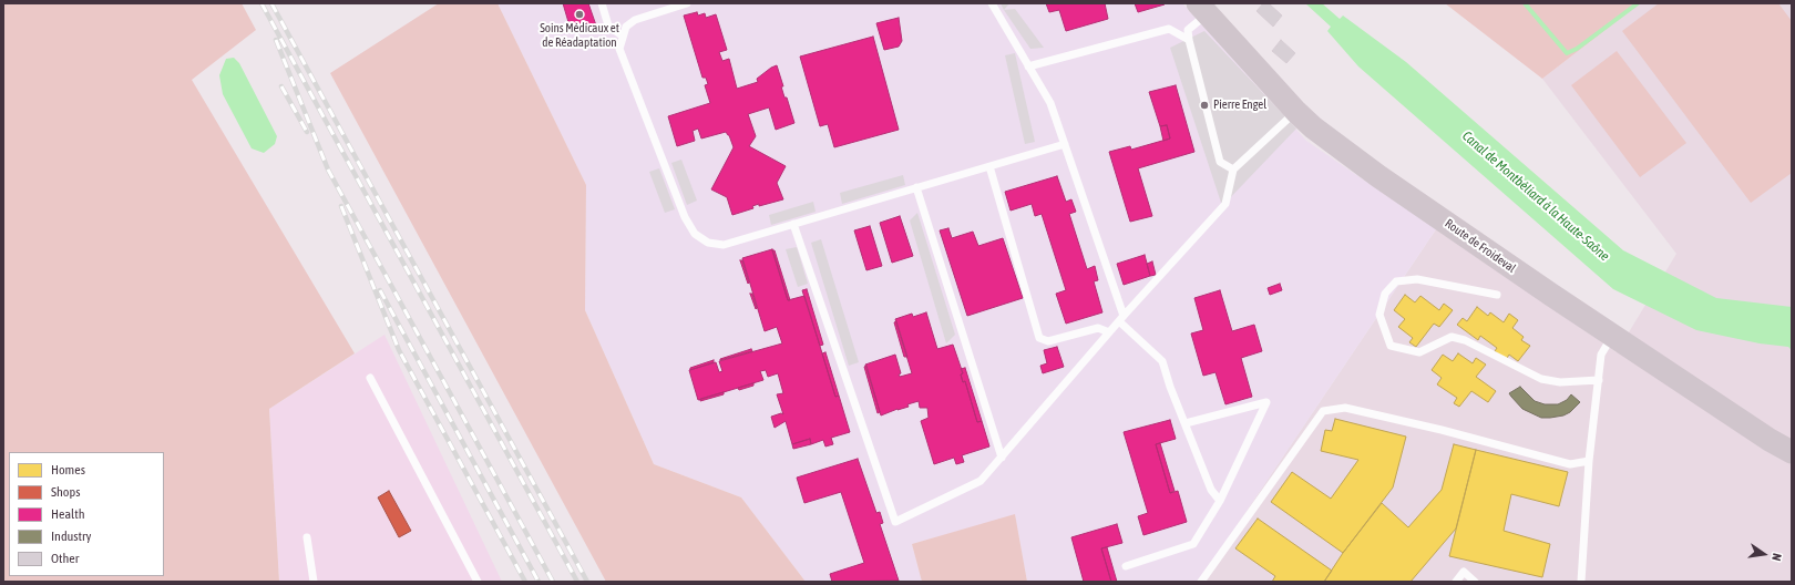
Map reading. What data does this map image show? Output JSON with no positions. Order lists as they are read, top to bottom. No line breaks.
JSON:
{"streets":{"street":["Route de Froideval"]},"water":["Canal de Montbéliard à la Haute-Saône"],"places":["Soins Médicaux et de Réadaptation","Pierre Engel"],"legend":["Homes","Shops","Health","Industry","Other"],"north":"right"}
